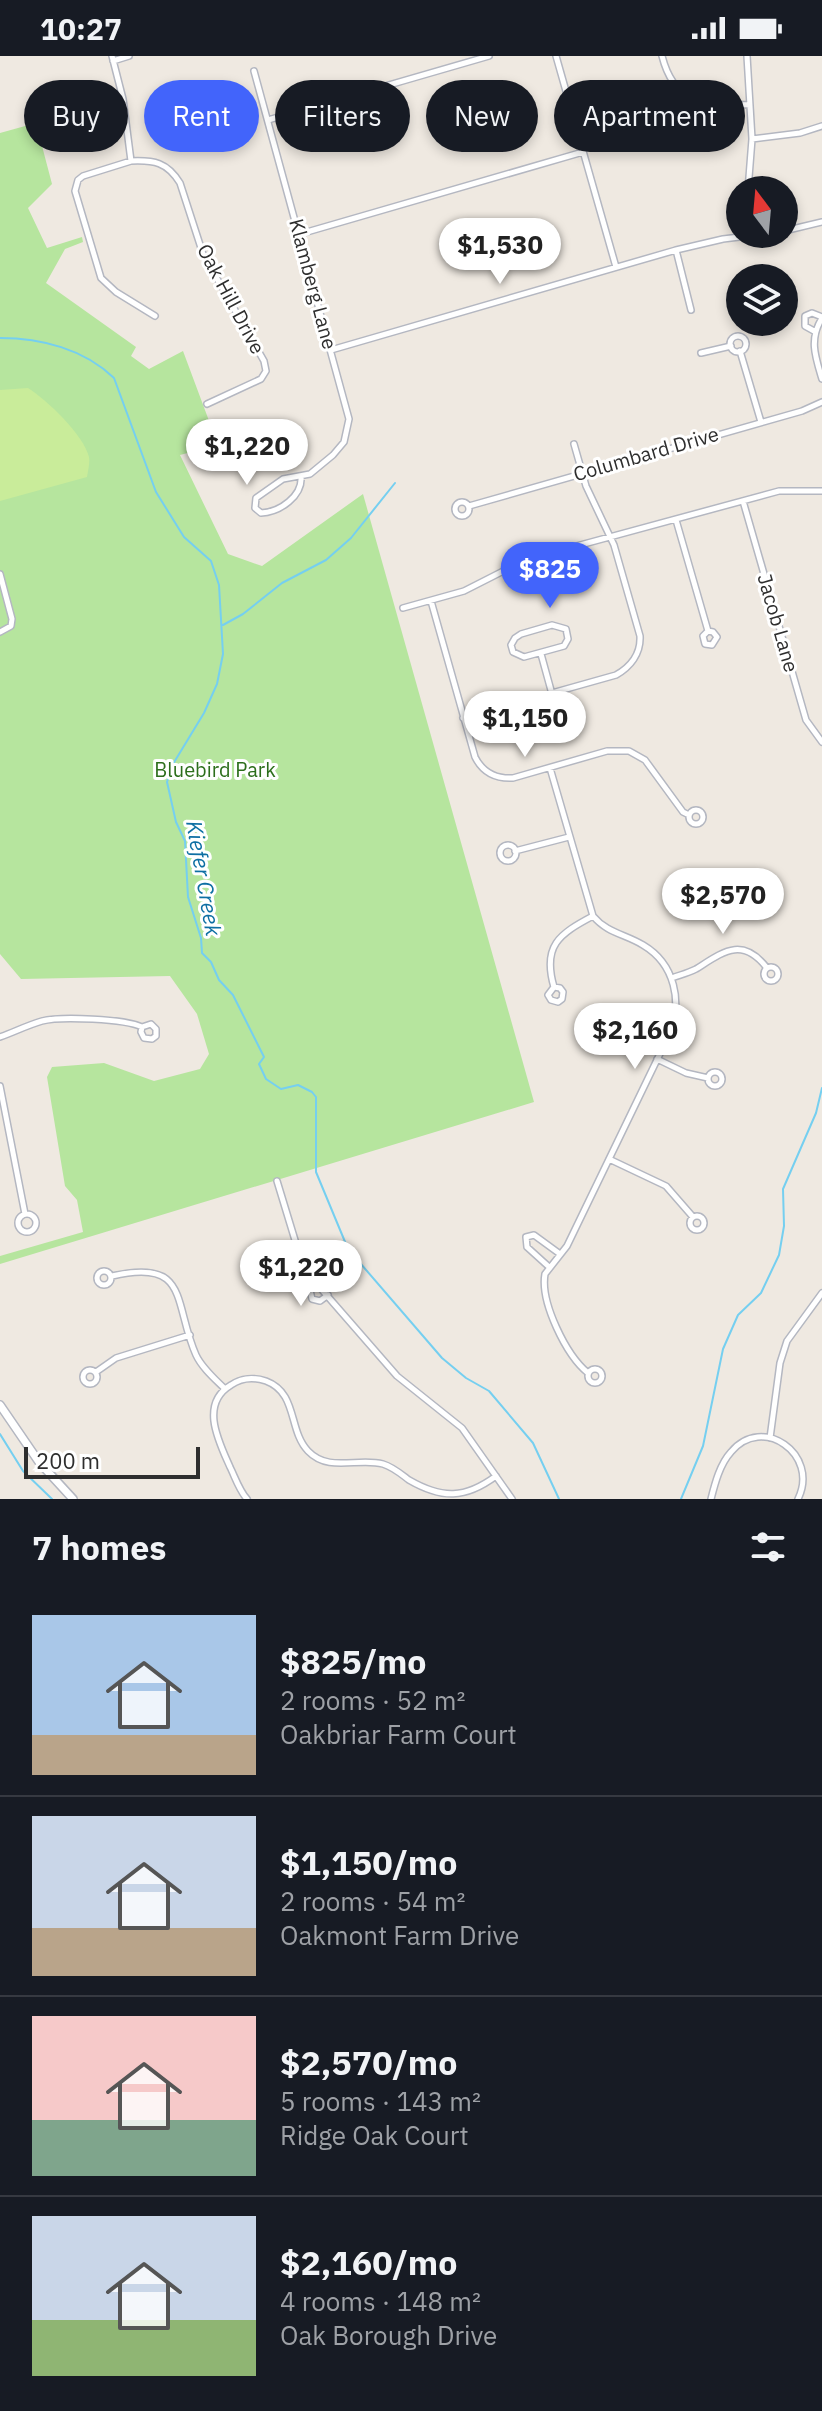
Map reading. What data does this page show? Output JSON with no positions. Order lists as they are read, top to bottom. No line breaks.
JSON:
{"streets":{"street":["Klamberg Lane","Oak Hill Drive","Columbard Drive","Jacob Lane"]},"water":["Kiefer Creek"],"parks":["Bluebird Park"],"scale_bar":"200 m","north":"top","page":{"status":"10:27","chip":["Buy","Rent","Filters","New","Apartment"],"price":["$1,530","$1,220","$825","$1,150","$2,570","$2,160","$1,220"],"scale":"200 m","heading":"7 homes","list":[{"name":"$825/mo","note":"2 rooms · 52 m² · Oakbriar Farm Court"},{"name":"$1,150/mo","note":"2 rooms · 54 m² · Oakmont Farm Drive"},{"name":"$2,570/mo","note":"5 rooms · 143 m² · Ridge Oak Court"},{"name":"$2,160/mo","note":"4 rooms · 148 m² · Oak Borough Drive"}]}}
